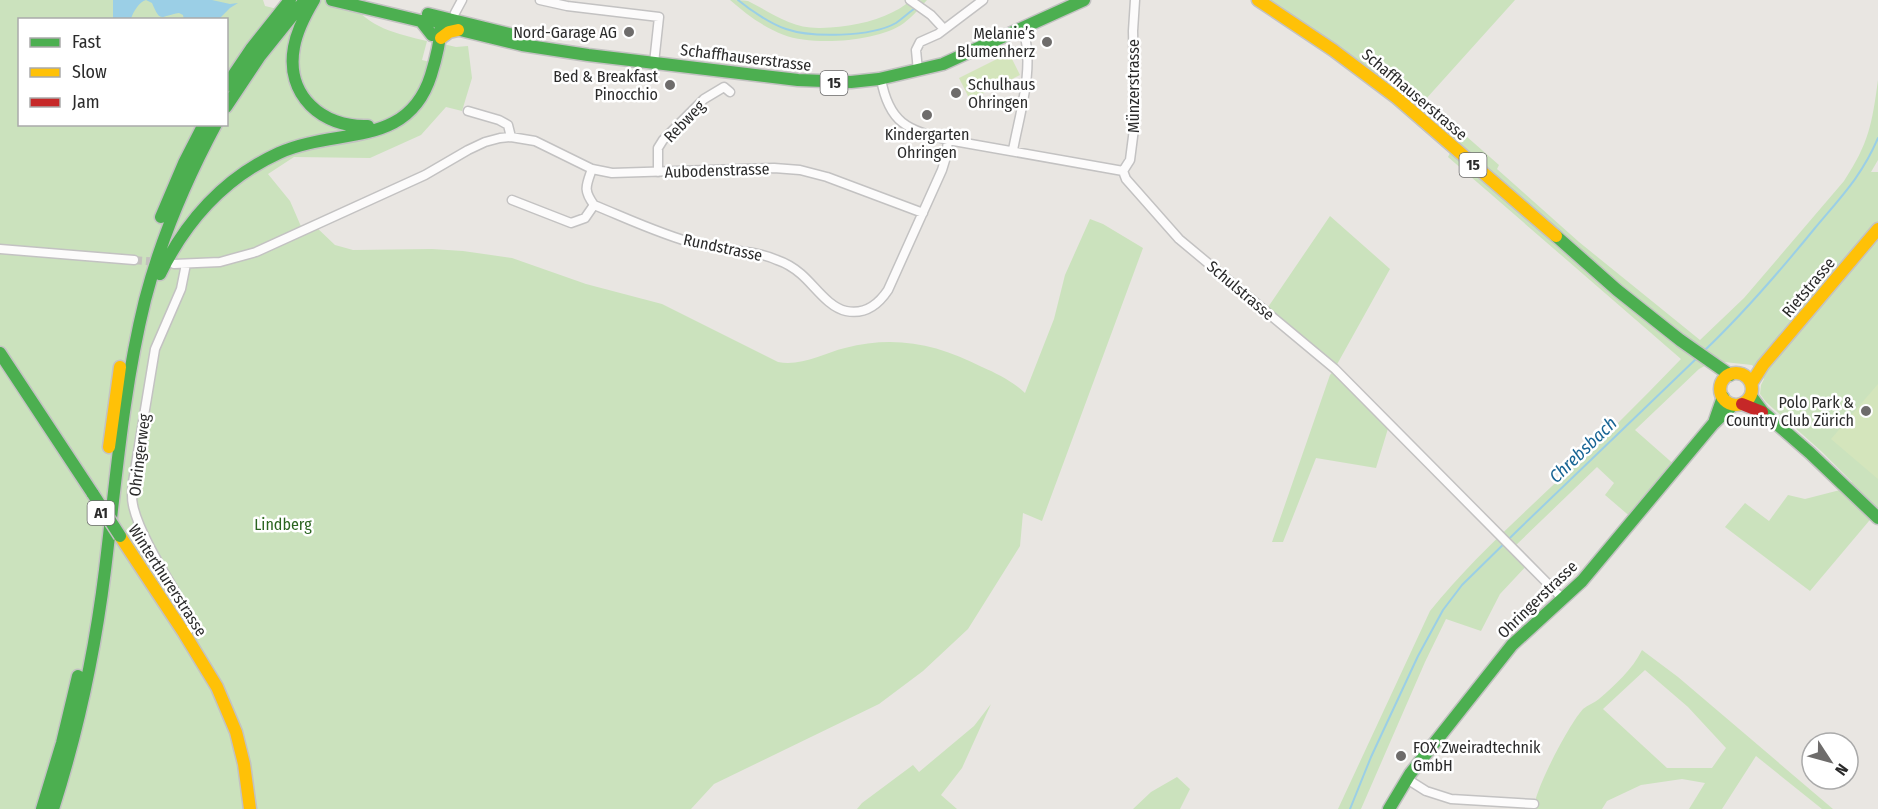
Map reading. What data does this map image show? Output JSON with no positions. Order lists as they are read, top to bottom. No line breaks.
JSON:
{"streets":{"main road":["Schaffhauserstrasse","15","Rietstrasse","A1","Winterthurerstrasse","Ohringerstrasse"],"street":["Münzerstrasse","Rebweg","Aubodenstrasse","Rundstrasse","Schulstrasse","Ohringerweg"]},"crossings":[["Schaffhauserstrasse","A1"],["Münzerstrasse","Schulstrasse"],["Rebweg","Aubodenstrasse"],["Aubodenstrasse","Rundstrasse"],["Aubodenstrasse","Ohringerweg"],["Rietstrasse","Ohringerstrasse"],["Schulstrasse","Ohringerstrasse"],["Ohringerweg","Winterthurerstrasse"]],"water":["Chrebsbach"],"parks":["Lindberg"],"places":["Nord-Garage AG","Melanie’s Blumenherz","Bed & Breakfast Pinocchio","Schulhaus Ohringen","Kindergarten Ohringen","Polo Park & Country Club Zürich","FOX Zweiradtechnik GmbH"],"legend":["Fast","Slow","Jam"],"north":"bottom right"}
